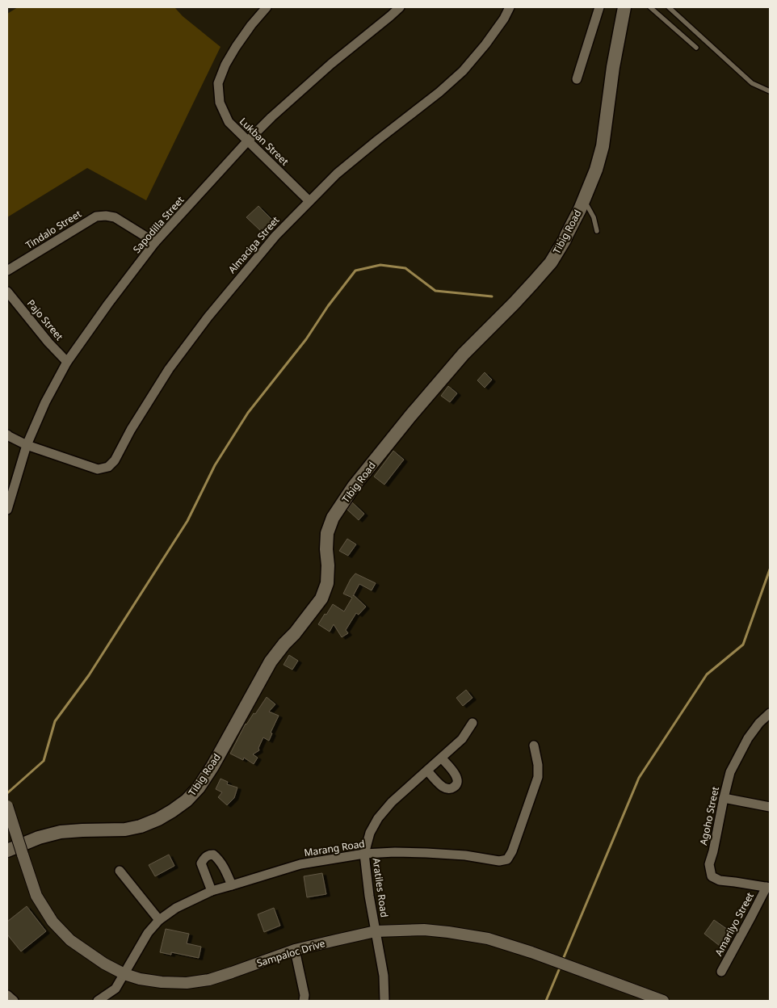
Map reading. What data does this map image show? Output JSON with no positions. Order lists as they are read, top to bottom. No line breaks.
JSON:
{"streets":{"main road":["Tibig Road"],"street":["Lukban Street","Sapodilla Street","Tindalo Street","Almaciga Street","Pajo Street","Agoho Street","Marang Road","Aratiles Road","Amarilyo Street","Sampaloc Drive"]},"crossings":[["Lukban Street","Sapodilla Street"],["Lukban Street","Almaciga Street"],["Sapodilla Street","Tindalo Street"],["Sapodilla Street","Almaciga Street"],["Sapodilla Street","Pajo Street"],["Agoho Street","Amarilyo Street"],["Marang Road","Aratiles Road"],["Marang Road","Sampaloc Drive"],["Aratiles Road","Sampaloc Drive"]]}
